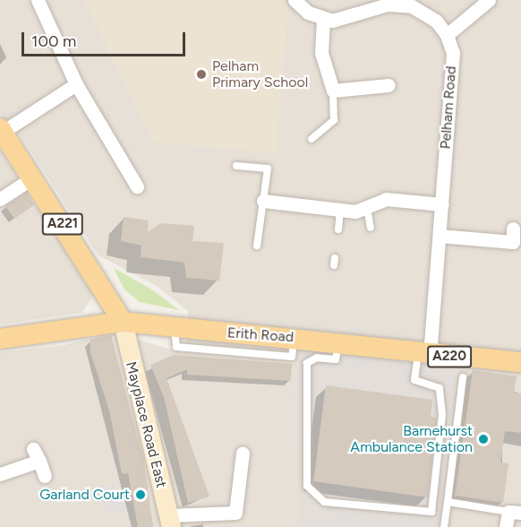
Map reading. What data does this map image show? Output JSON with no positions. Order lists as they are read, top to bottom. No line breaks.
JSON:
{"streets":{"main road":["A221","Erith Road","A220"],"street":["Pelham Road","Mayplace Road East"]},"crossings":[["Pelham Road","Erith Road"],["A221","Erith Road"],["A221","Mayplace Road East"],["Erith Road","Mayplace Road East"]],"places":["Pelham Primary School","Barnehurst Ambulance Station","Garland Court"],"scale_bar":"100 m"}
